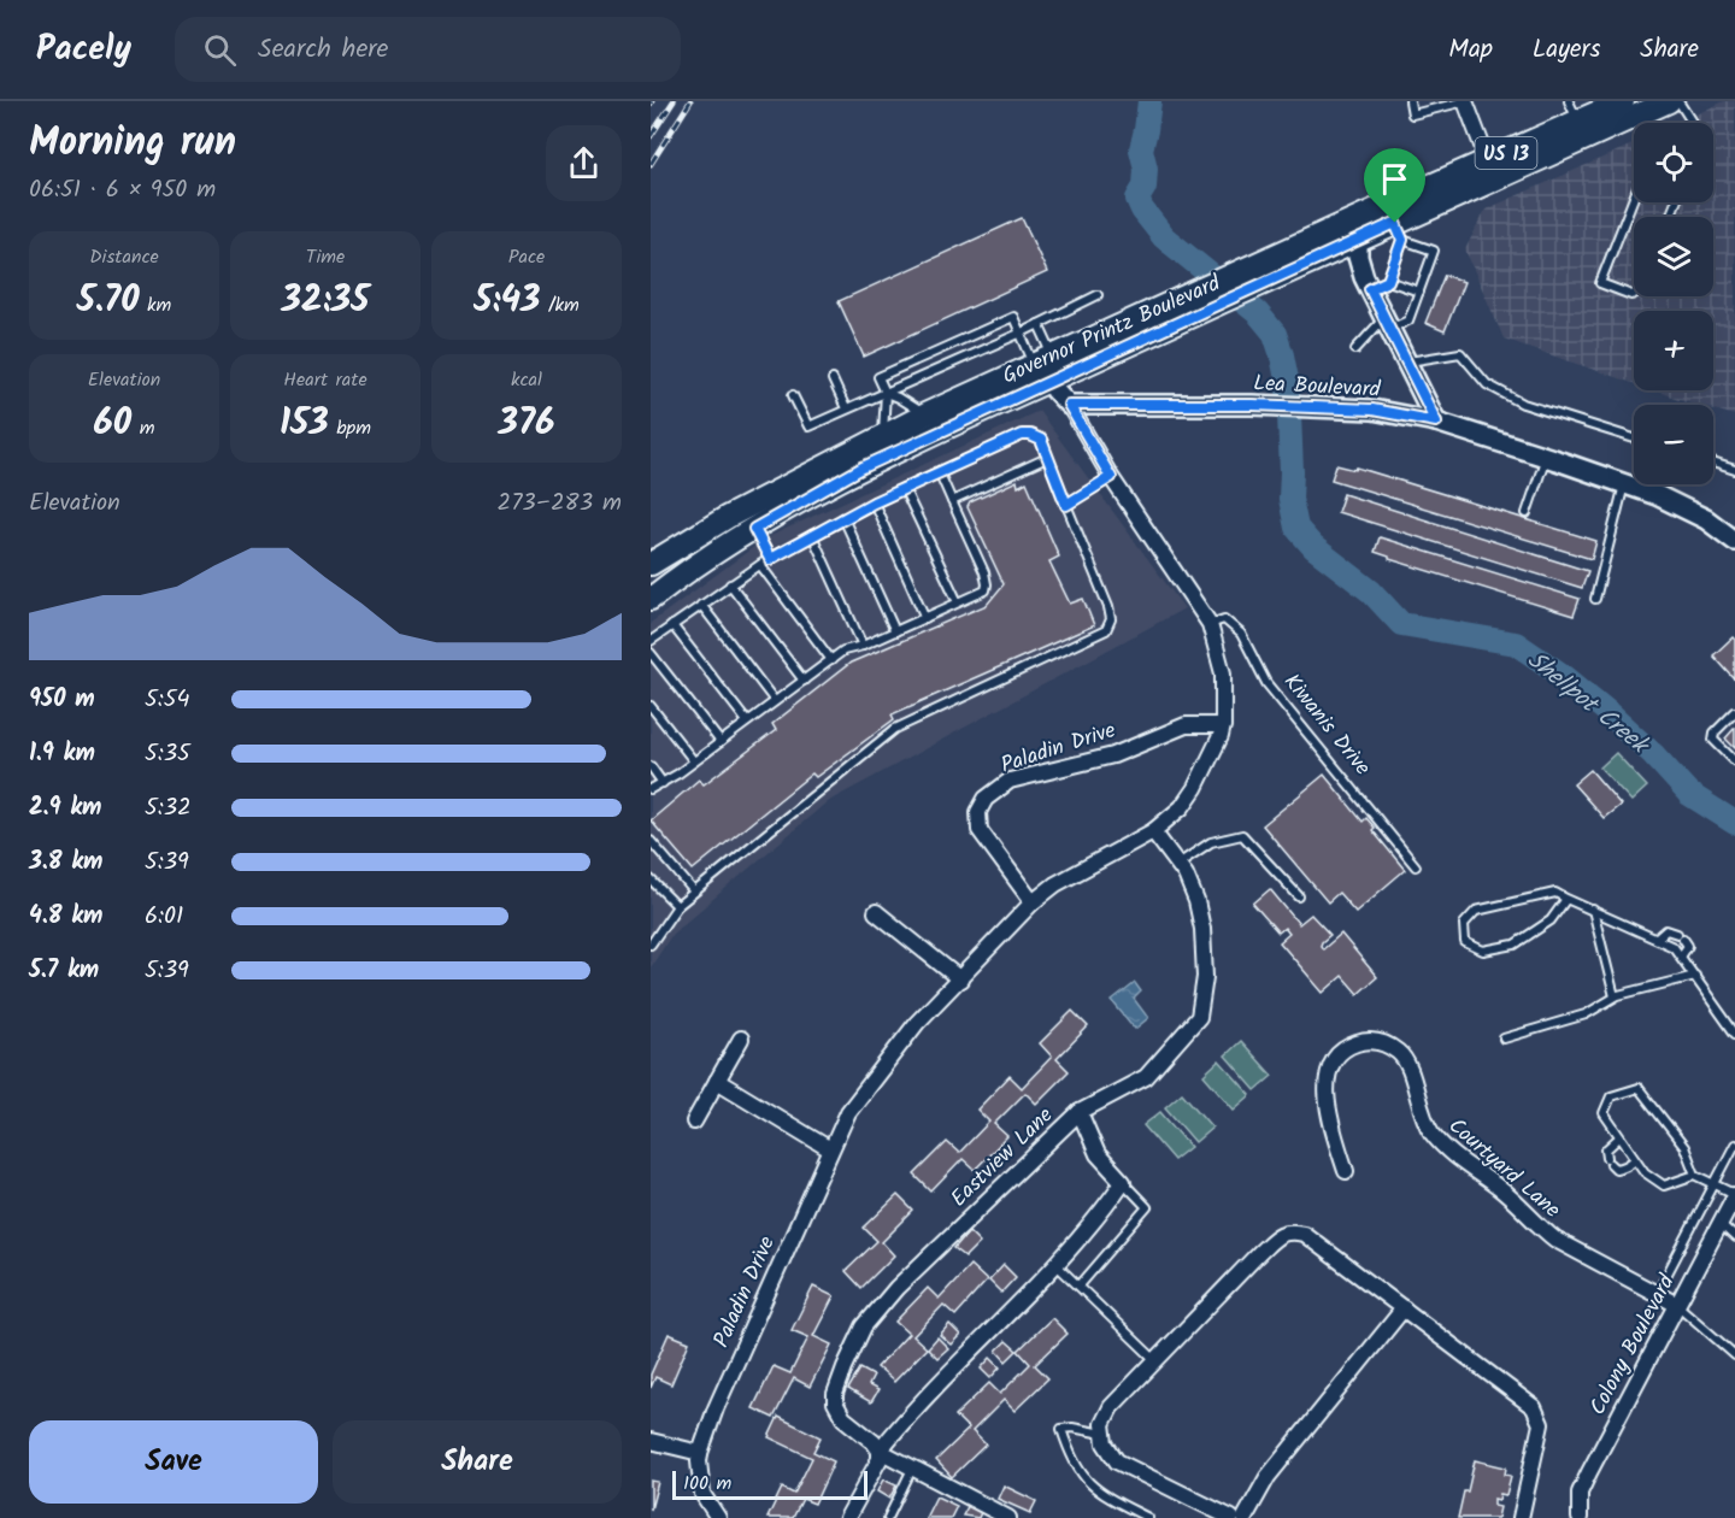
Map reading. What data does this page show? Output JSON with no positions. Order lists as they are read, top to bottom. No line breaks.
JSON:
{"streets":{"main road":["US 13","Governor Printz Boulevard"],"street":["Lea Boulevard","Paladin Drive","Eastview Lane","Courtyard Lane","Colony Boulevard"],"lane":["Kiwanis Drive"]},"crossings":[["US 13","Governor Printz Boulevard"],["Governor Printz Boulevard","Lea Boulevard"],["Lea Boulevard","Paladin Drive"],["Kiwanis Drive","Paladin Drive"],["Paladin Drive","Eastview Lane"],["Courtyard Lane","Colony Boulevard"]],"water":["Shellpot Creek"],"scale_bar":"100 m","page":{"header":"Pacely","search":"Search here","nav":["Map","Layers","Share"],"heading":["Morning run","06:51 · 6 × 950 m"],"map_buttons":["+","−"],"stats":[["Distance","5.70 km"],["Time","32:35"],["Pace","5:43 /km"],["Elevation","60 m"],["Heart rate","153 bpm"],["kcal","376"]],"chart":["Elevation","273–283 m"],"list":[{"name":"950 m","note":"5:54"},{"name":"1.9 km","note":"5:35"},{"name":"2.9 km","note":"5:32"},{"name":"3.8 km","note":"5:39"},{"name":"4.8 km","note":"6:01"},{"name":"5.7 km","note":"5:39"}],"buttons":["Save","Share"],"scale":"100 m"}}
